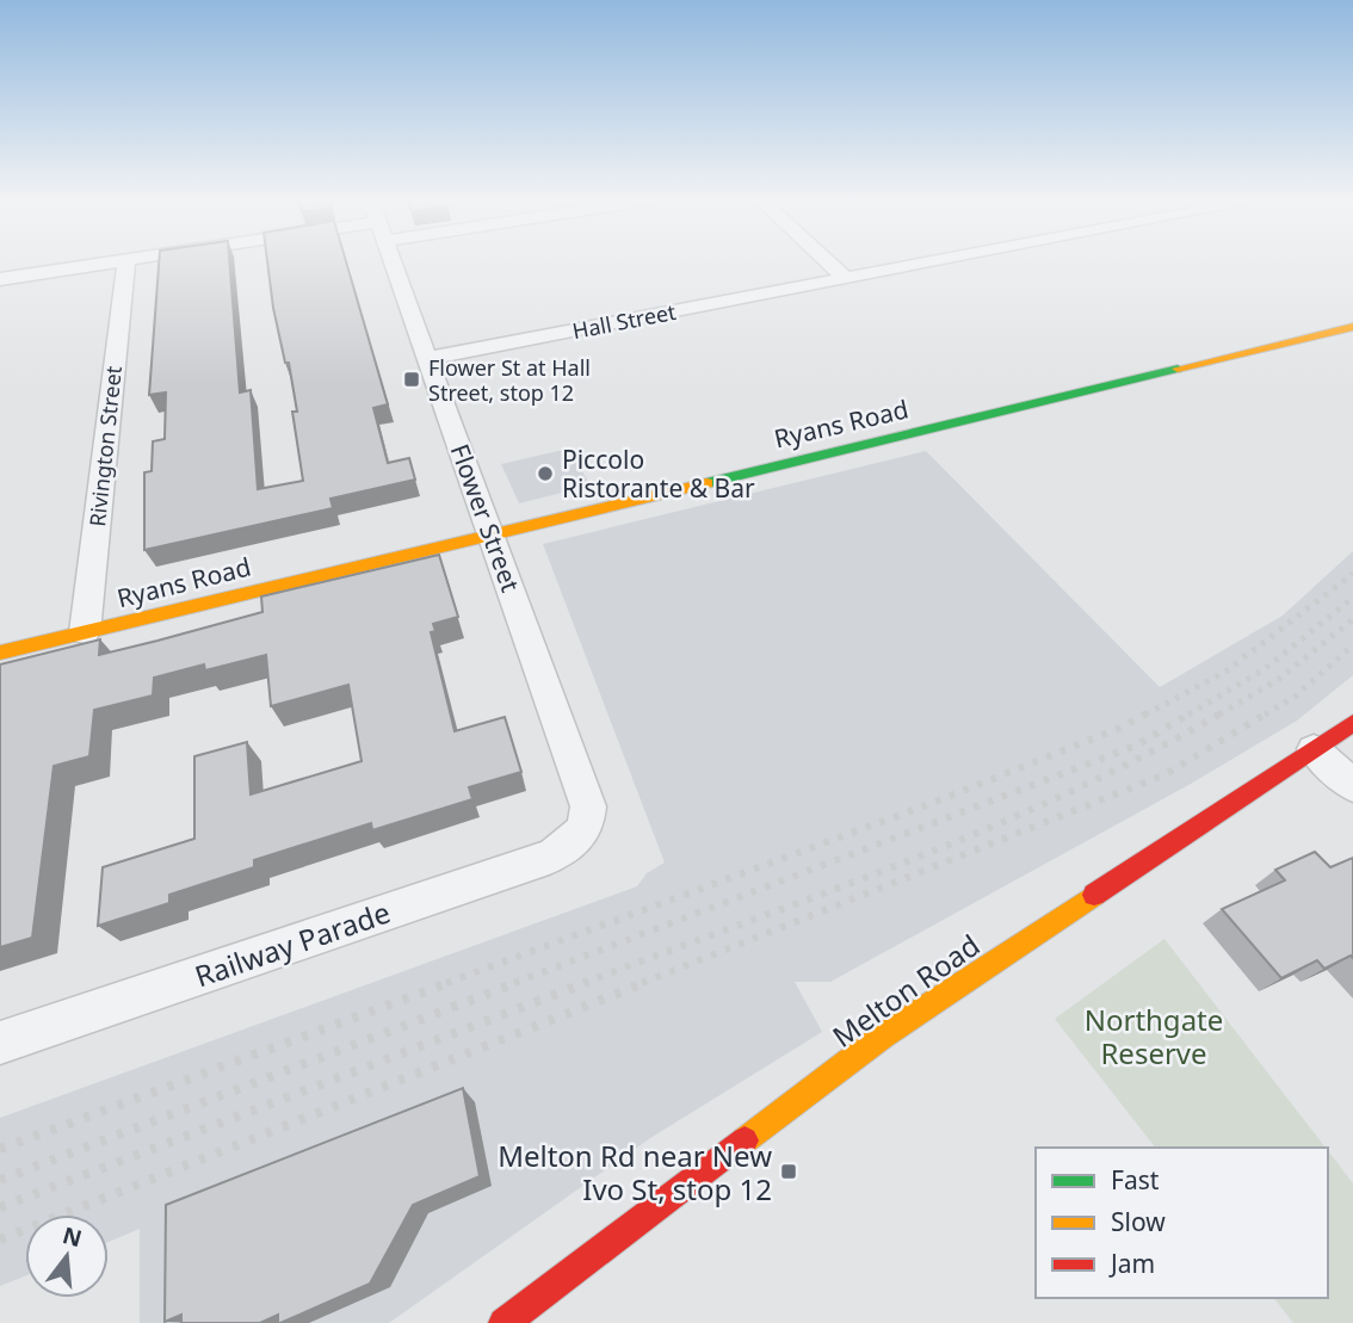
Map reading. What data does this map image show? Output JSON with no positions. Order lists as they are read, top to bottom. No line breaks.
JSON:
{"streets":{"street":["Hall Street","Ryans Road","Rivington Street","Flower Street","Railway Parade","Melton Road"]},"crossings":[["Hall Street","Flower Street"],["Ryans Road","Rivington Street"],["Ryans Road","Flower Street"],["Flower Street","Railway Parade"]],"parks":["Northgate Reserve"],"places":{"transit":["Flower St at Hall Street, stop 12","Melton Rd near New Ivo St, stop 12"],"other":["Piccolo Ristorante & Bar"]},"legend":["Fast","Slow","Jam"],"north":"top"}
